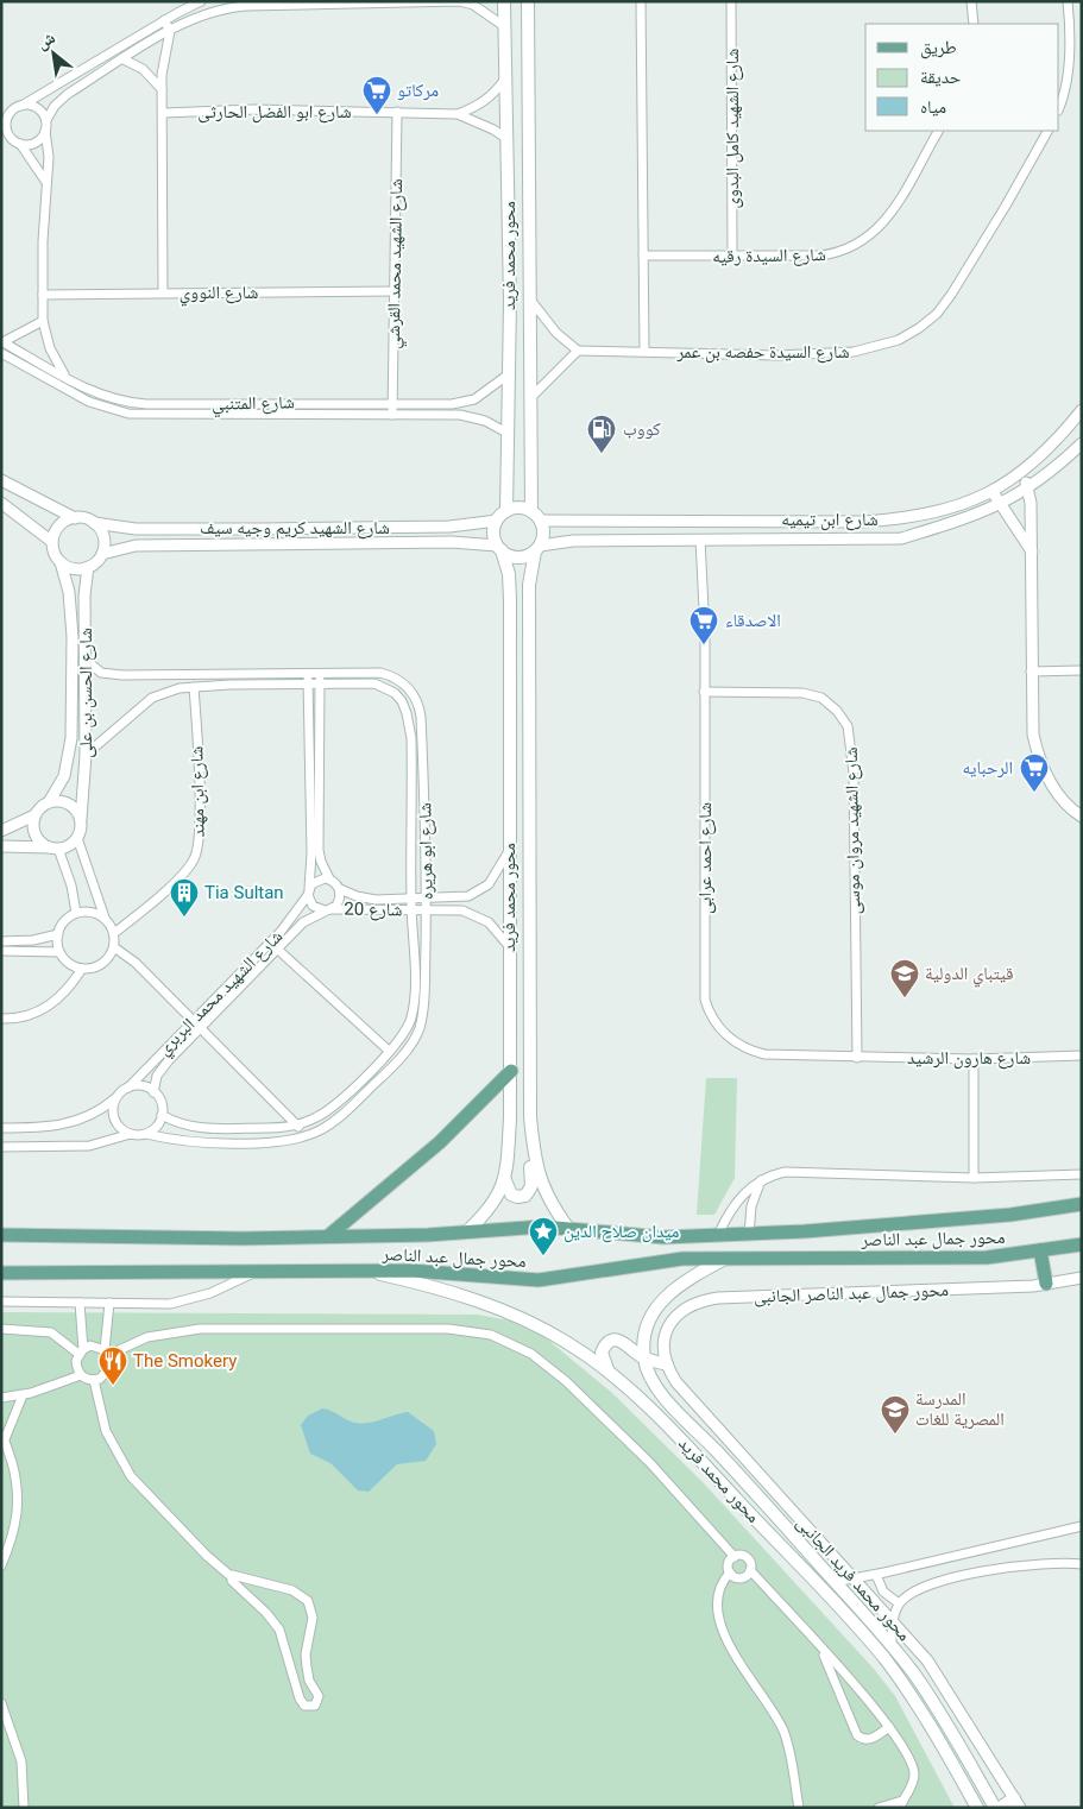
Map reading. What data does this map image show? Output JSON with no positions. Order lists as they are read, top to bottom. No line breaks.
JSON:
{"streets":{"main road":["محور محمد فريد","محور جمال عبد الناصر"],"street":["شارع ابو الفضل الحارثى","شارع الشهيد كامل البدوى","شارع السيدة رقيه","شارع الشهيد محمد القرشي","شارع النووي","شارع السيدة حفصه بن عمر","شارع المتنبي","شارع ابن تيميه","شارع الشهيد كريم وجيه سيف","شارع الحسن بن على","شارع ابن مهند","شارع الشهيد مروان موسى","شارع ابو هريره","شارع احمد عرابى","شارع 20","شارع الشهيد محمد البربري","شارع هارون الرشيد","محور جمال عبد الناصر الجانبى","محور محمد فريد الجانبى"]},"crossings":[["شارع ابو الفضل الحارثى","محور محمد فريد"],["شارع ابو الفضل الحارثى","شارع الشهيد محمد القرشي"],["شارع الشهيد كامل البدوى","شارع السيدة رقيه"],["محور محمد فريد","شارع المتنبي"],["محور محمد فريد","شارع ابن تيميه"],["محور محمد فريد","شارع الشهيد كريم وجيه سيف"],["محور محمد فريد","شارع 20"],["محور محمد فريد","محور جمال عبد الناصر"],["شارع الشهيد محمد القرشي","شارع النووي"],["شارع الشهيد محمد القرشي","شارع المتنبي"],["شارع ابن تيميه","شارع الشهيد كريم وجيه سيف"],["شارع ابن تيميه","شارع احمد عرابى"],["شارع الشهيد كريم وجيه سيف","شارع الحسن بن على"],["شارع الحسن بن على","شارع ابو هريره"],["شارع ابن مهند","شارع ابو هريره"],["شارع الشهيد مروان موسى","شارع احمد عرابى"],["شارع الشهيد مروان موسى","شارع هارون الرشيد"],["شارع ابو هريره","شارع 20"],["شارع ابو هريره","شارع الشهيد محمد البربري"],["شارع احمد عرابى","شارع هارون الرشيد"],["شارع 20","شارع الشهيد محمد البربري"],["محور جمال عبد الناصر الجانبى","محور محمد فريد الجانبى"]],"places":{"supermarket":["مركاتو","الاصدقاء","الرحبايه"],"fuel station":["كووب"],"building":["Tia Sultan"],"school or university":["قيتباي الدولية","المدرسة المصرية للغات"],"place":["ميدان صلاح الدين"],"restaurant":["The Smokery"]},"legend":["طريق","حديقة","مياه"],"north":"top left"}
